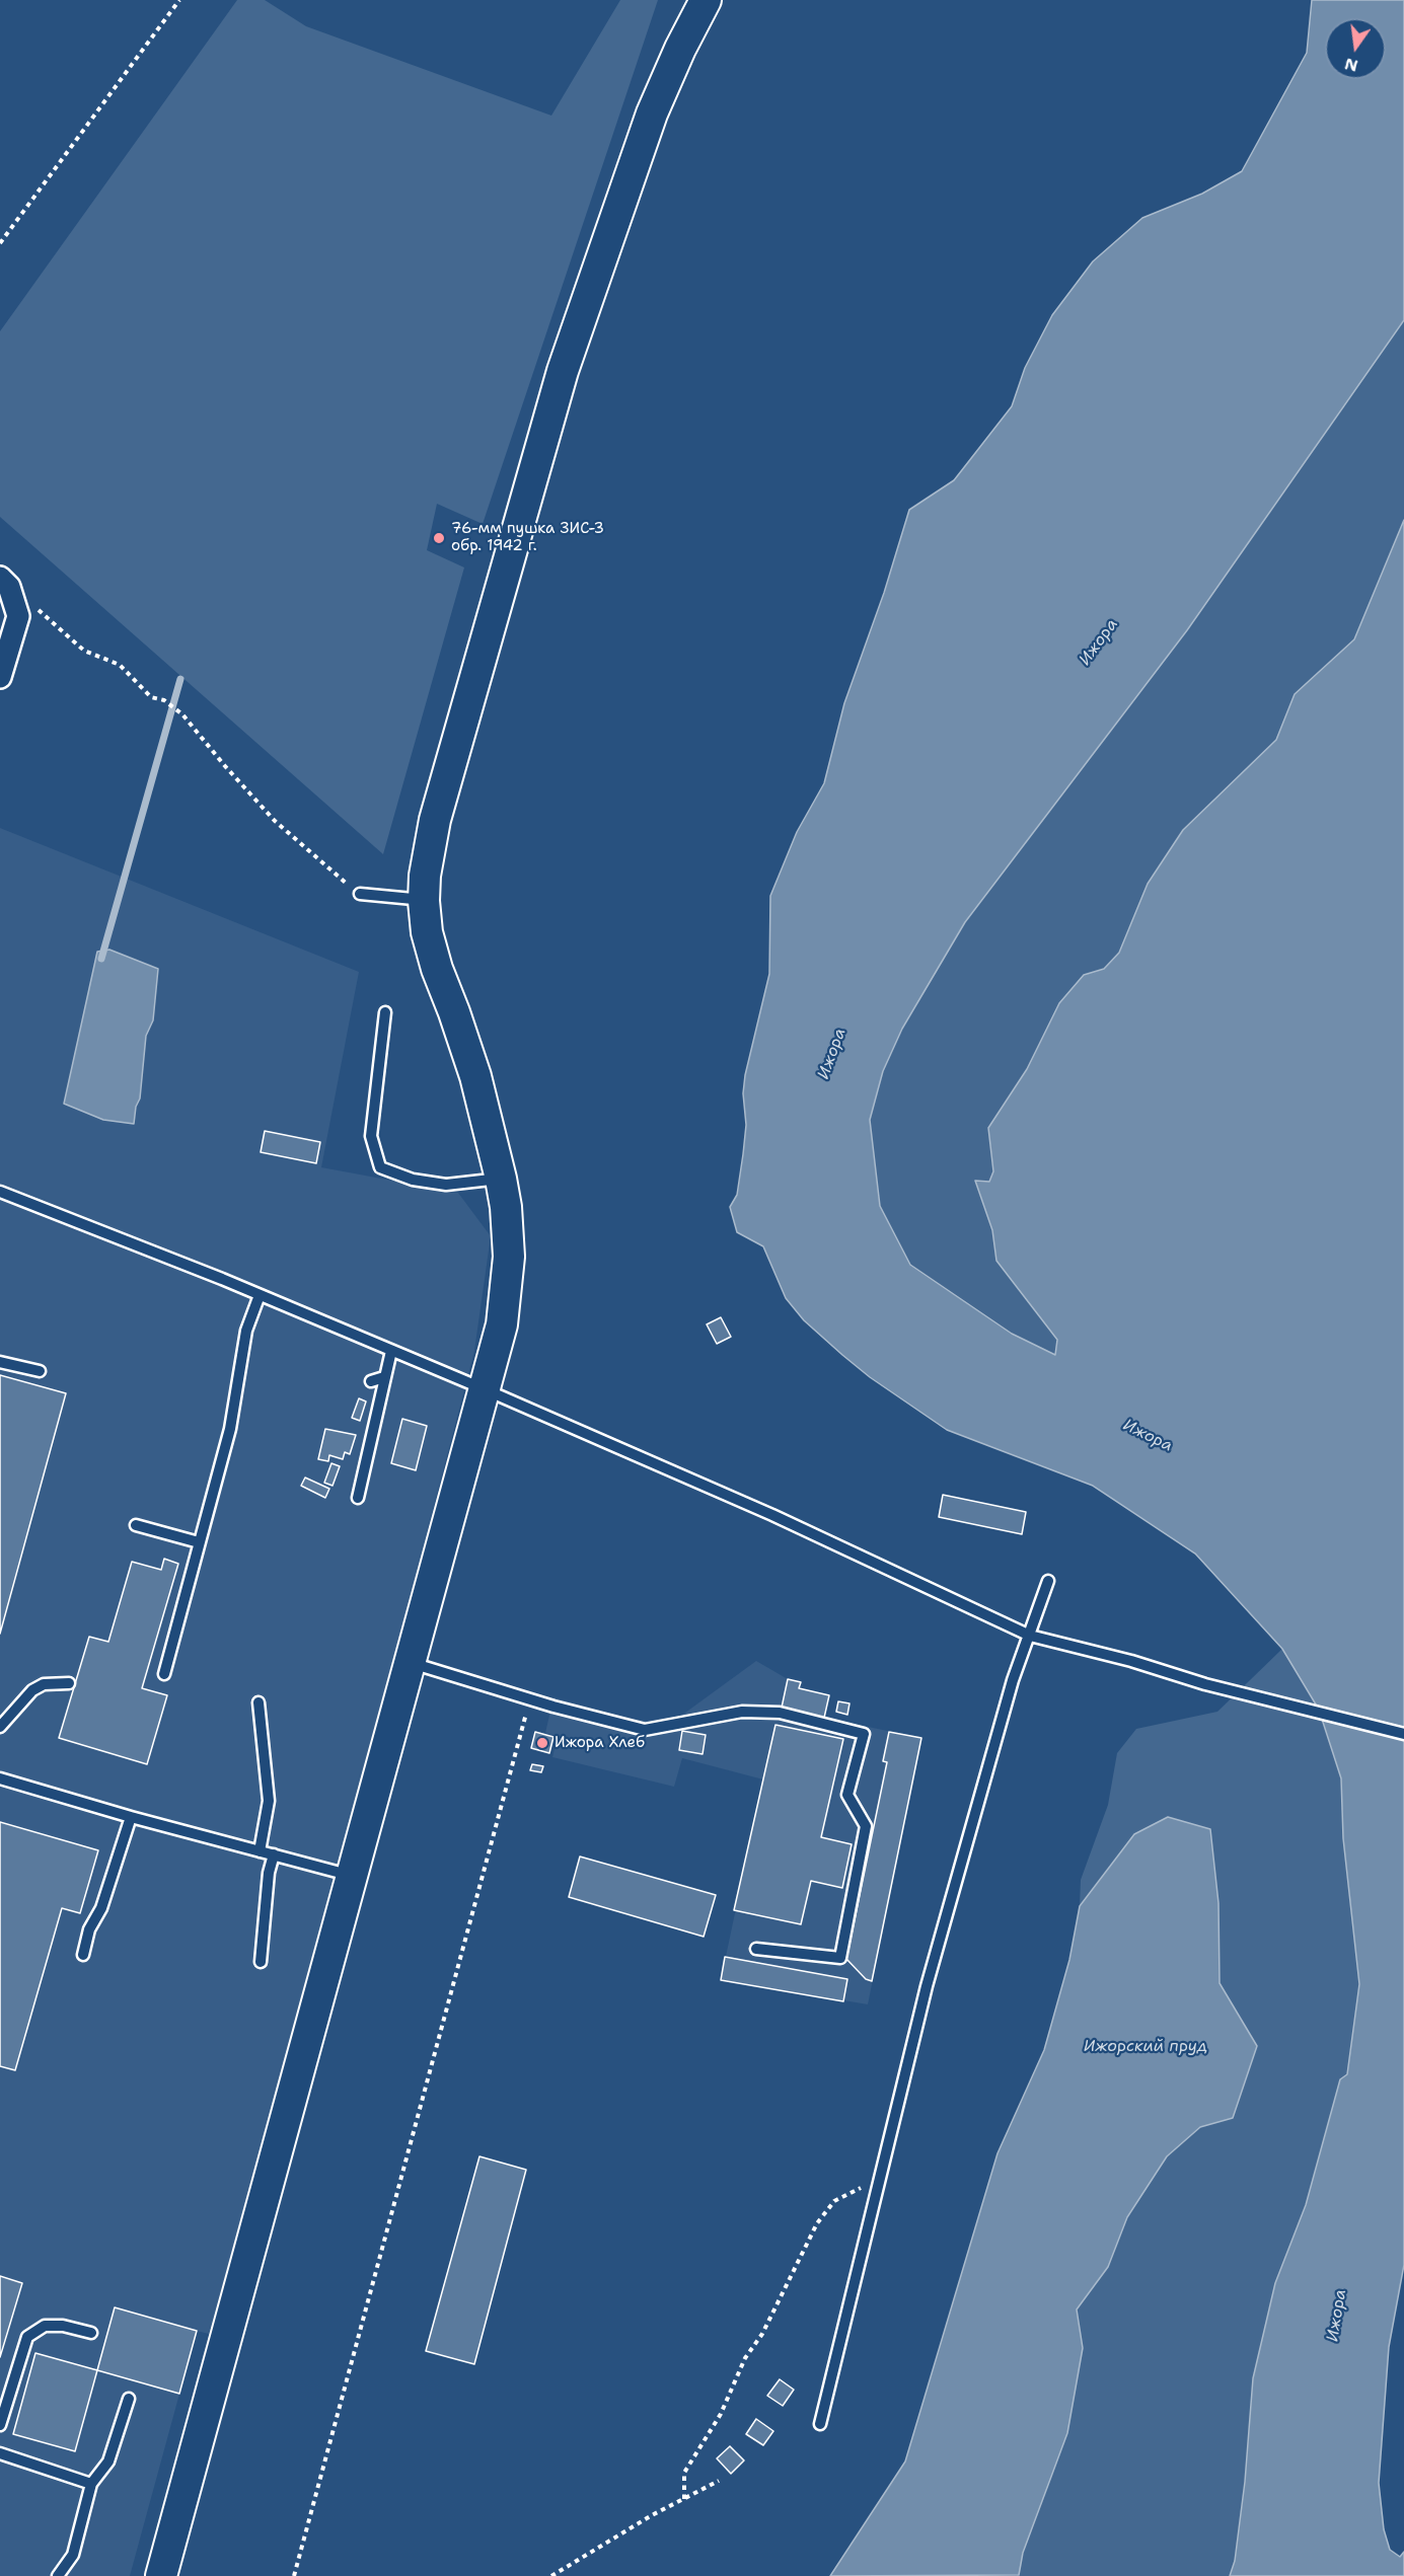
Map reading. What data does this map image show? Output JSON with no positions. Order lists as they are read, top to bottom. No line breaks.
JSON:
{"water":["Ижора","Ижорский пруд"],"places":["76-мм пушка ЗИС-3 обр. 1942 г.","Ижора Хлеб"],"north":"bottom"}
